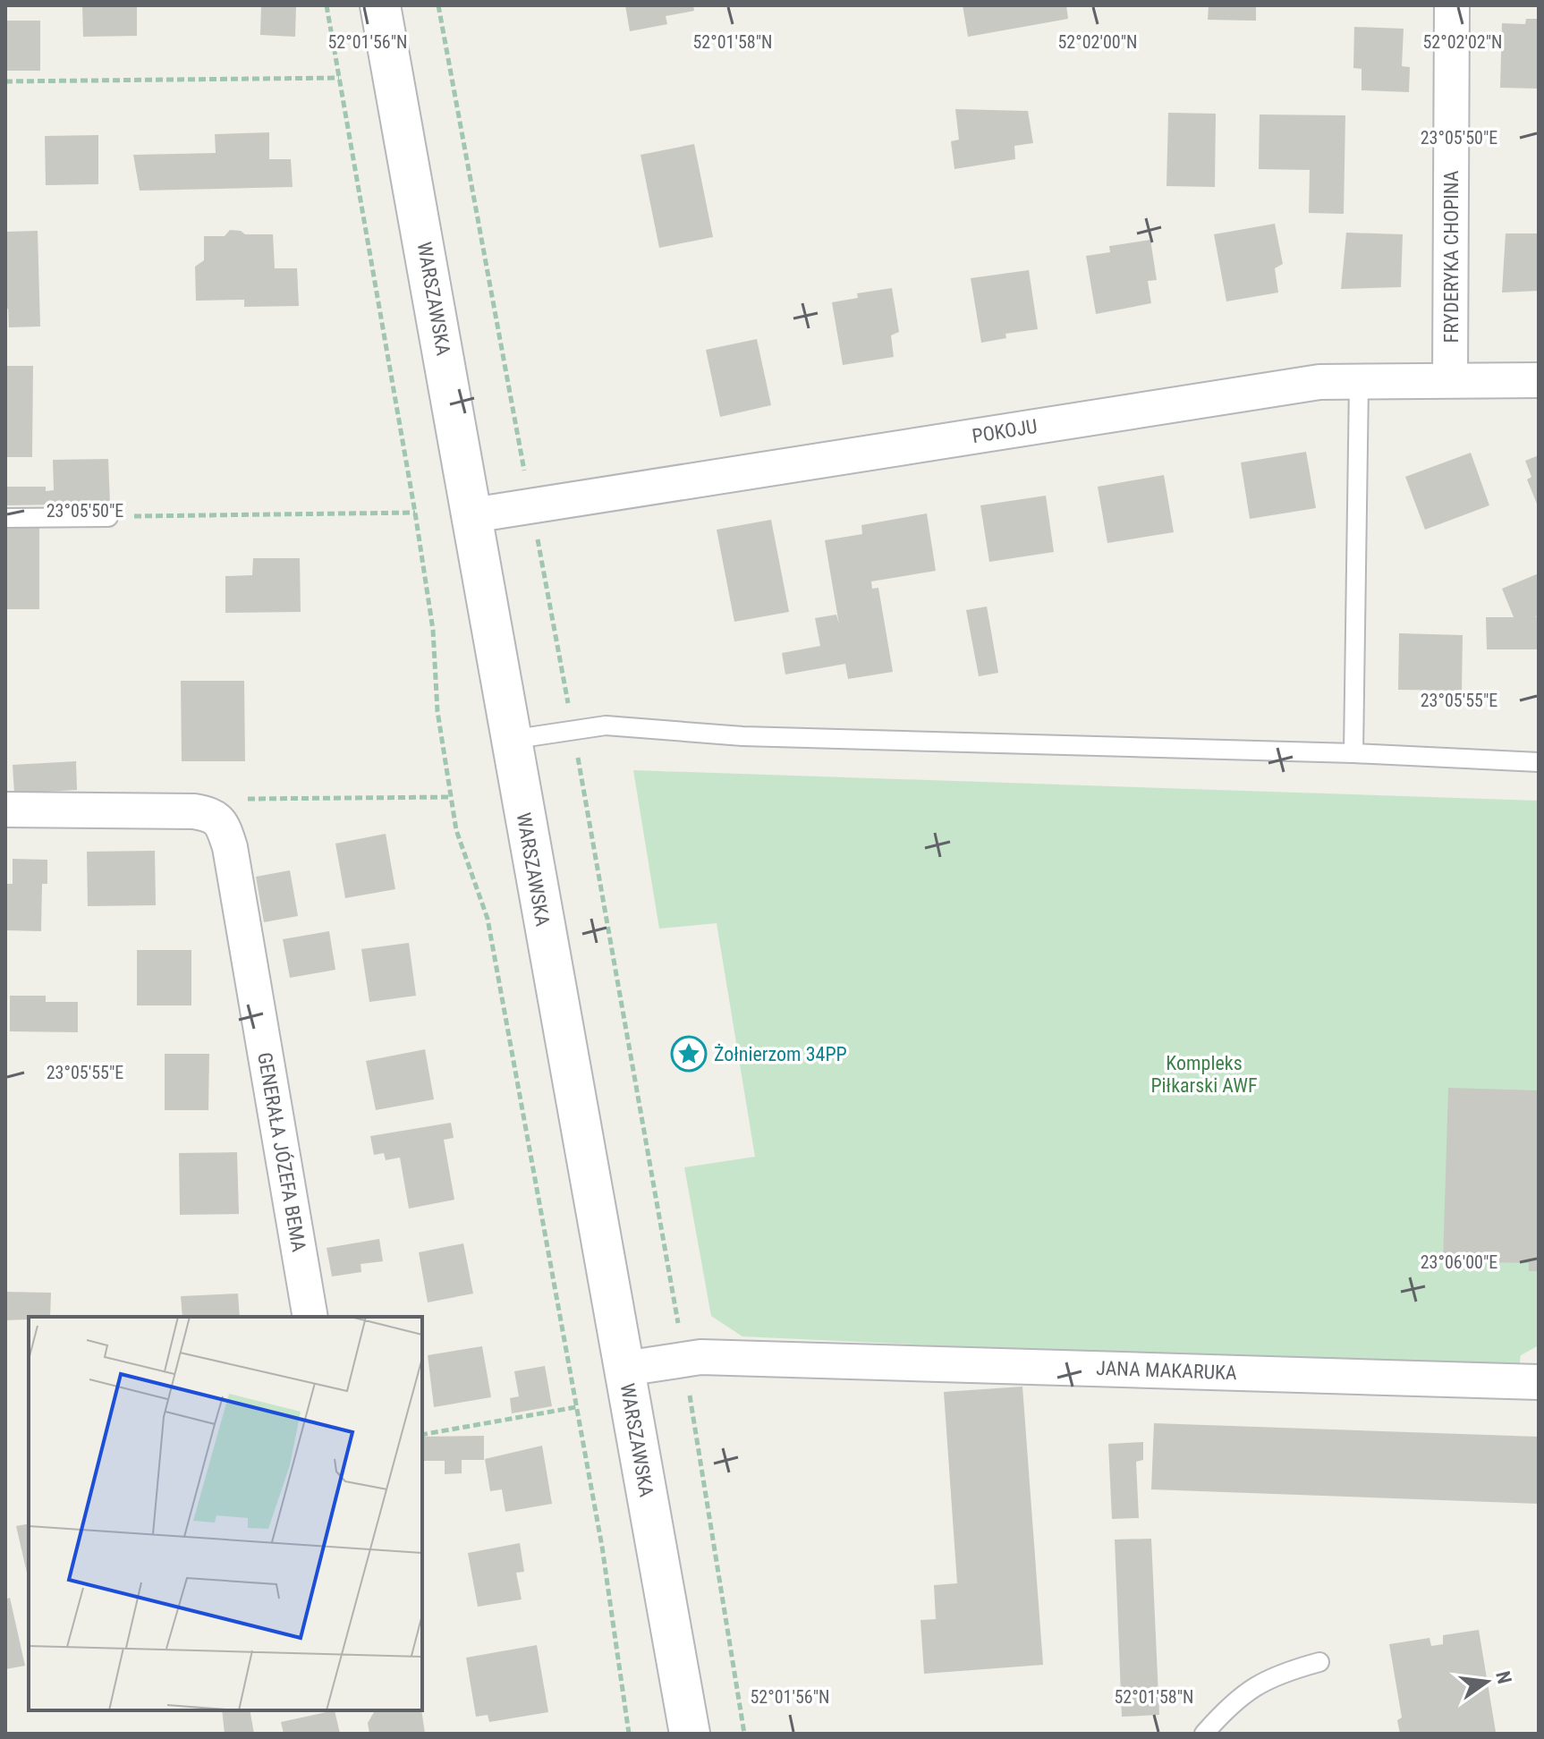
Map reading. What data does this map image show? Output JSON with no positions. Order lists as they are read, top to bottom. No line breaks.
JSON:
{"streets":{"street":["FRYDERYKA CHOPINA","WARSZAWSKA","POKOJU","GENERAŁA JÓZEFA BEMA","JANA MAKARUKA"]},"crossings":[["FRYDERYKA CHOPINA","POKOJU"],["WARSZAWSKA","POKOJU"],["WARSZAWSKA","JANA MAKARUKA"]],"parks":["Kompleks Piłkarski AWF"],"places":{"place":["Żołnierzom 34PP"]},"north":"right","coordinates":["52°01'56\"N","52°01'58\"N","52°02'00\"N","52°02'02\"N","23°05'50\"E","23°05'55\"E","23°06'00\"E"]}
